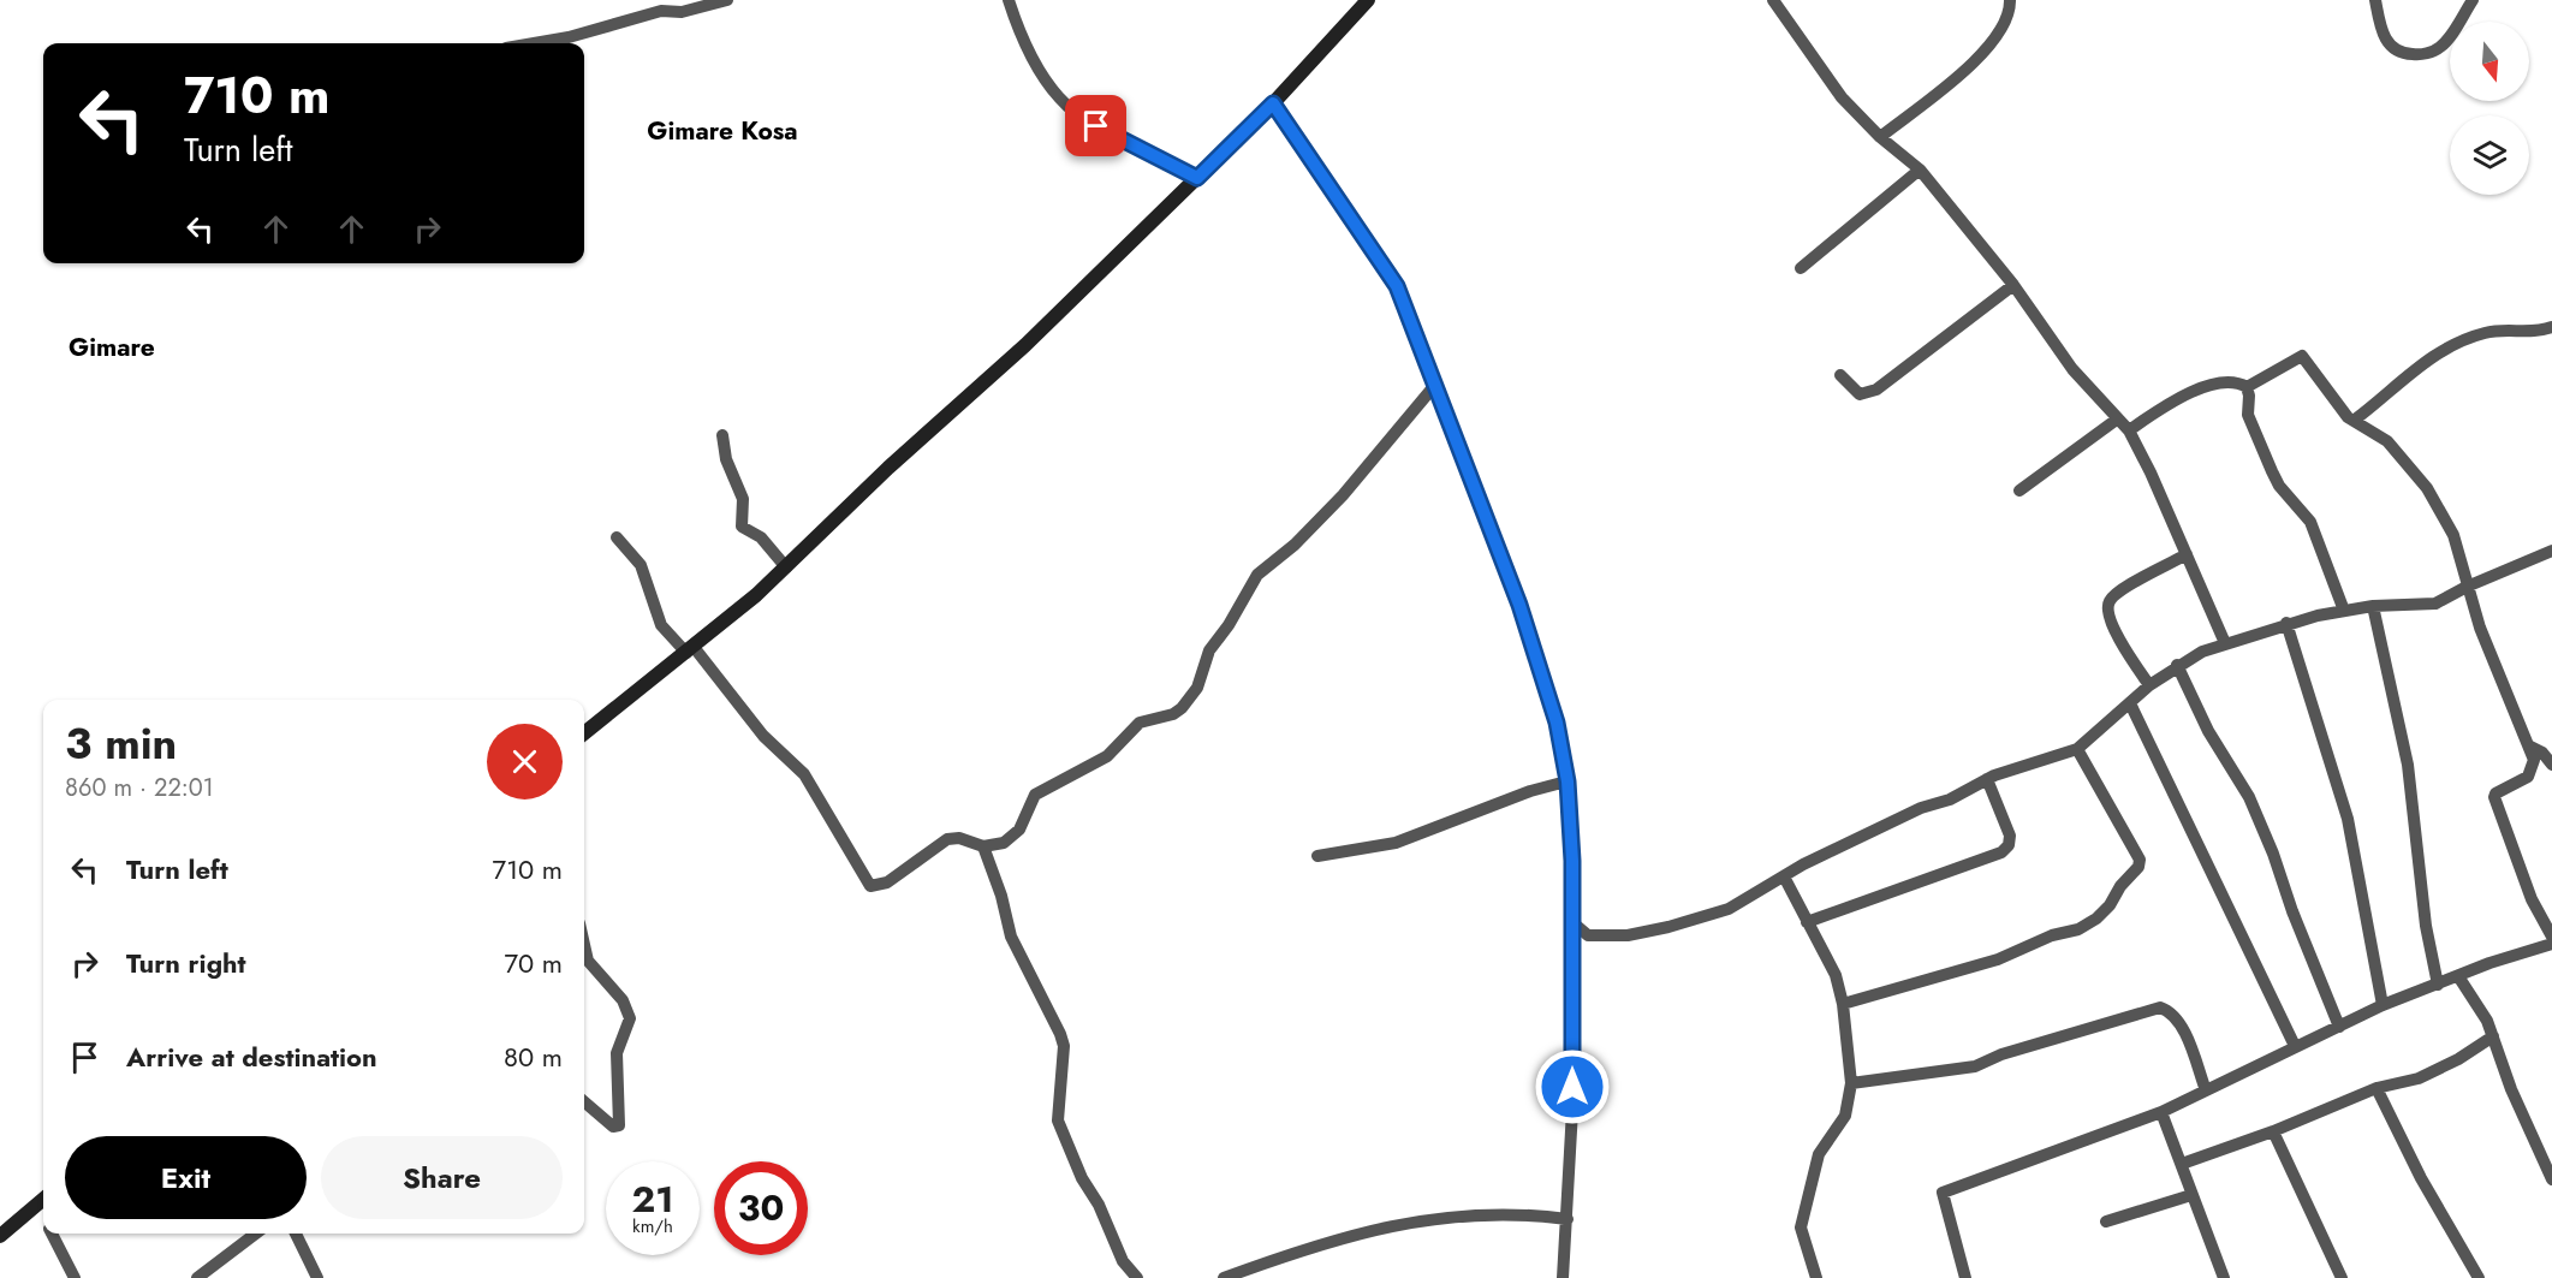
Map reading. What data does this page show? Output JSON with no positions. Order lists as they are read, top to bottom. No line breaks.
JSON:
{"districts":["Gimare Kosa","Gimare"],"north":"bottom","page":{"turn":["710 m","Turn left"],"heading":["3 min","860 m · 22:01"],"list":[{"name":"Turn left","value":"710 m"},{"name":"Turn right","value":"70 m"},{"name":"Arrive at destination","value":"80 m"}],"buttons":["Exit","Share"],"speed":"21 km/h","limit":"30"}}
